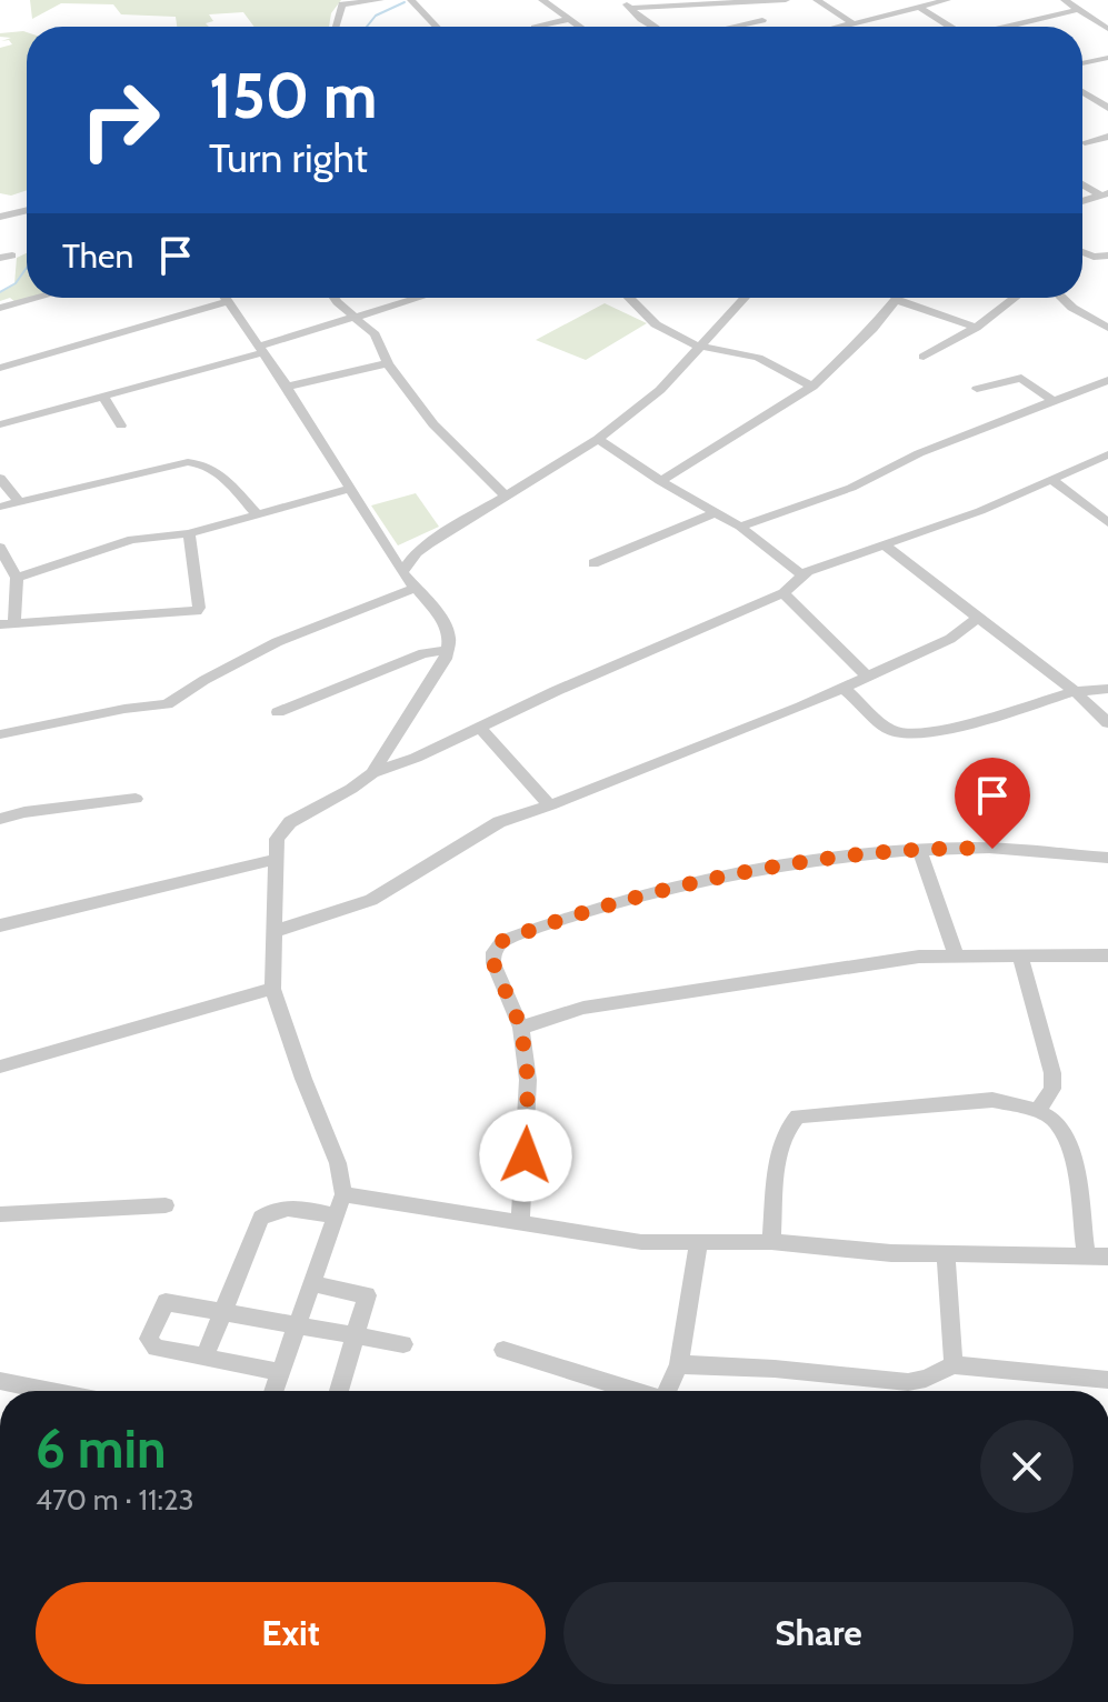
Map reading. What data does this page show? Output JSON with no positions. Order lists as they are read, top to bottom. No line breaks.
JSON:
{"page":{"turn":["150 m","Turn right"],"then":"Then","heading":["6 min","470 m · 11:23"],"buttons":["Exit","Share"]}}
